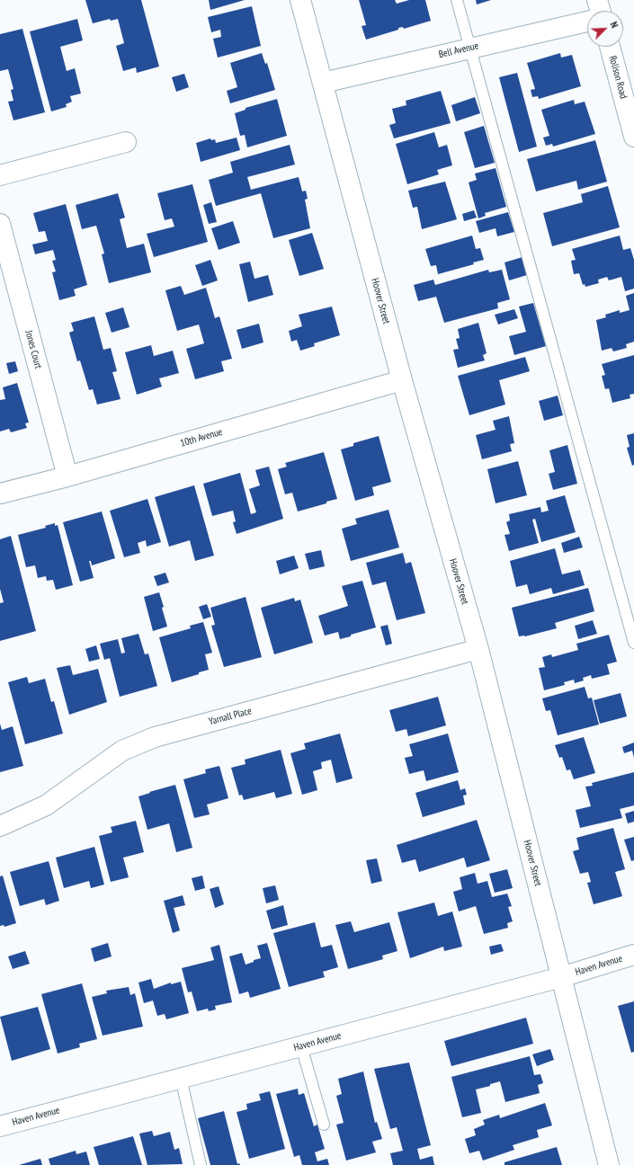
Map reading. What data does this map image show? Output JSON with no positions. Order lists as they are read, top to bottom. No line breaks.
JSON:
{"streets":{"street":["Bell Avenue","Rolison Road","Hoover Street","Jones Court","10th Avenue","Yarnall Place","Haven Avenue"]},"crossings":[["Bell Avenue","Hoover Street"],["Hoover Street","10th Avenue"],["Hoover Street","Yarnall Place"],["Hoover Street","Haven Avenue"],["Jones Court","10th Avenue"]],"north":"top right"}
